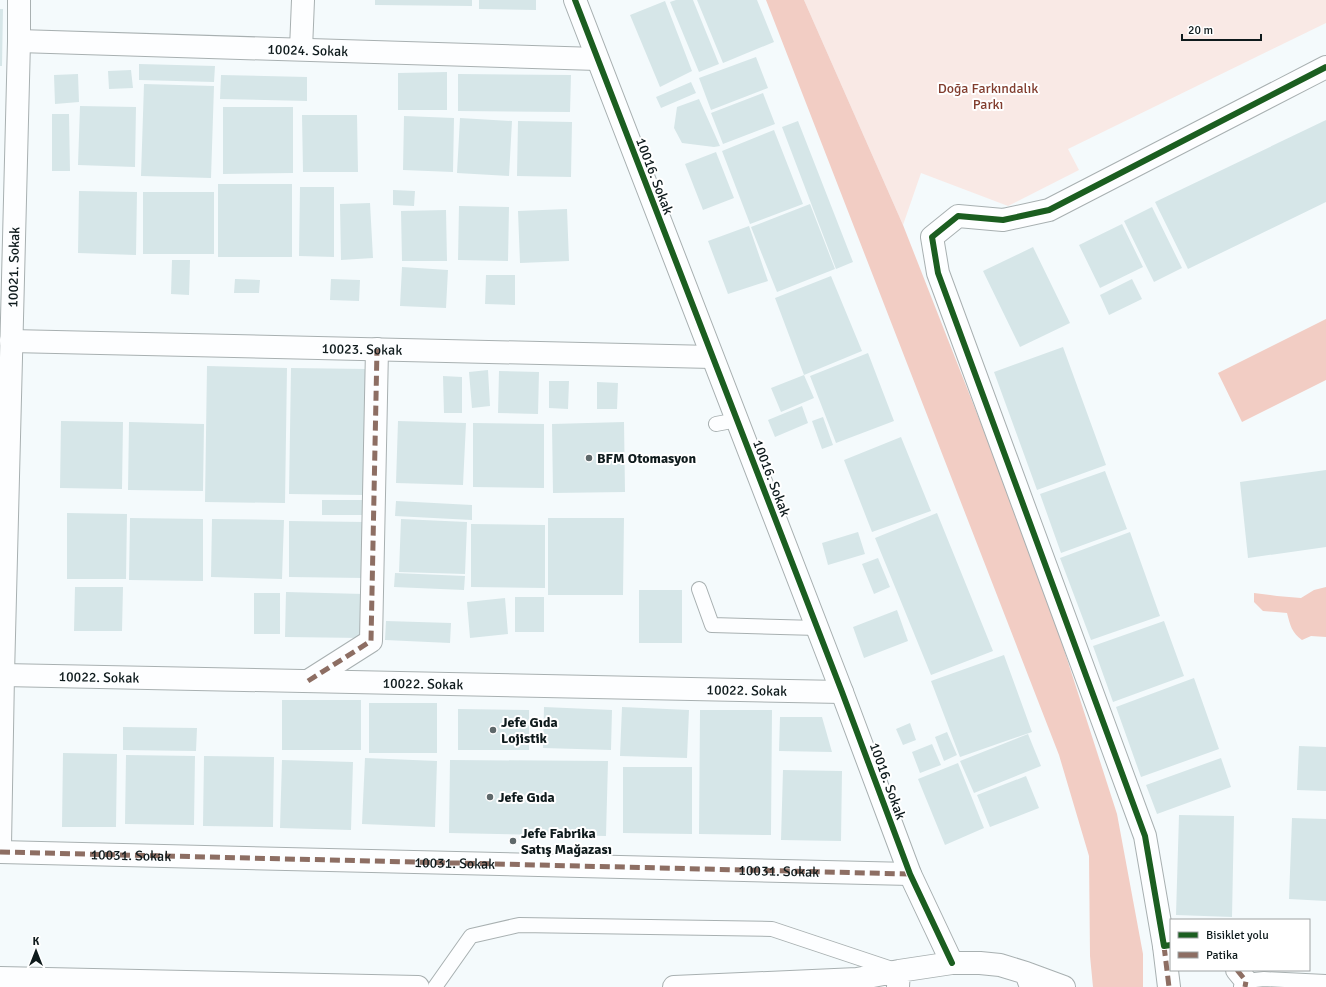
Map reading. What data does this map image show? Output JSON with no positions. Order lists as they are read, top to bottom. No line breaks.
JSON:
{"streets":{"street":["10024. Sokak","10016. Sokak","10021. Sokak","10023. Sokak","10022. Sokak","10031. Sokak"]},"crossings":[["10024. Sokak","10016. Sokak"],["10024. Sokak","10021. Sokak"],["10016. Sokak","10023. Sokak"],["10016. Sokak","10022. Sokak"],["10016. Sokak","10031. Sokak"],["10021. Sokak","10023. Sokak"],["10021. Sokak","10022. Sokak"]],"parks":["Doğa Farkındalık Parkı"],"places":["BFM Otomasyon","Jefe Gıda Lojistik","Jefe Gıda","Jefe Fabrika Satış Mağazası"],"legend":["Bisiklet yolu","Patika"],"scale_bar":"20 m","north":"top"}
